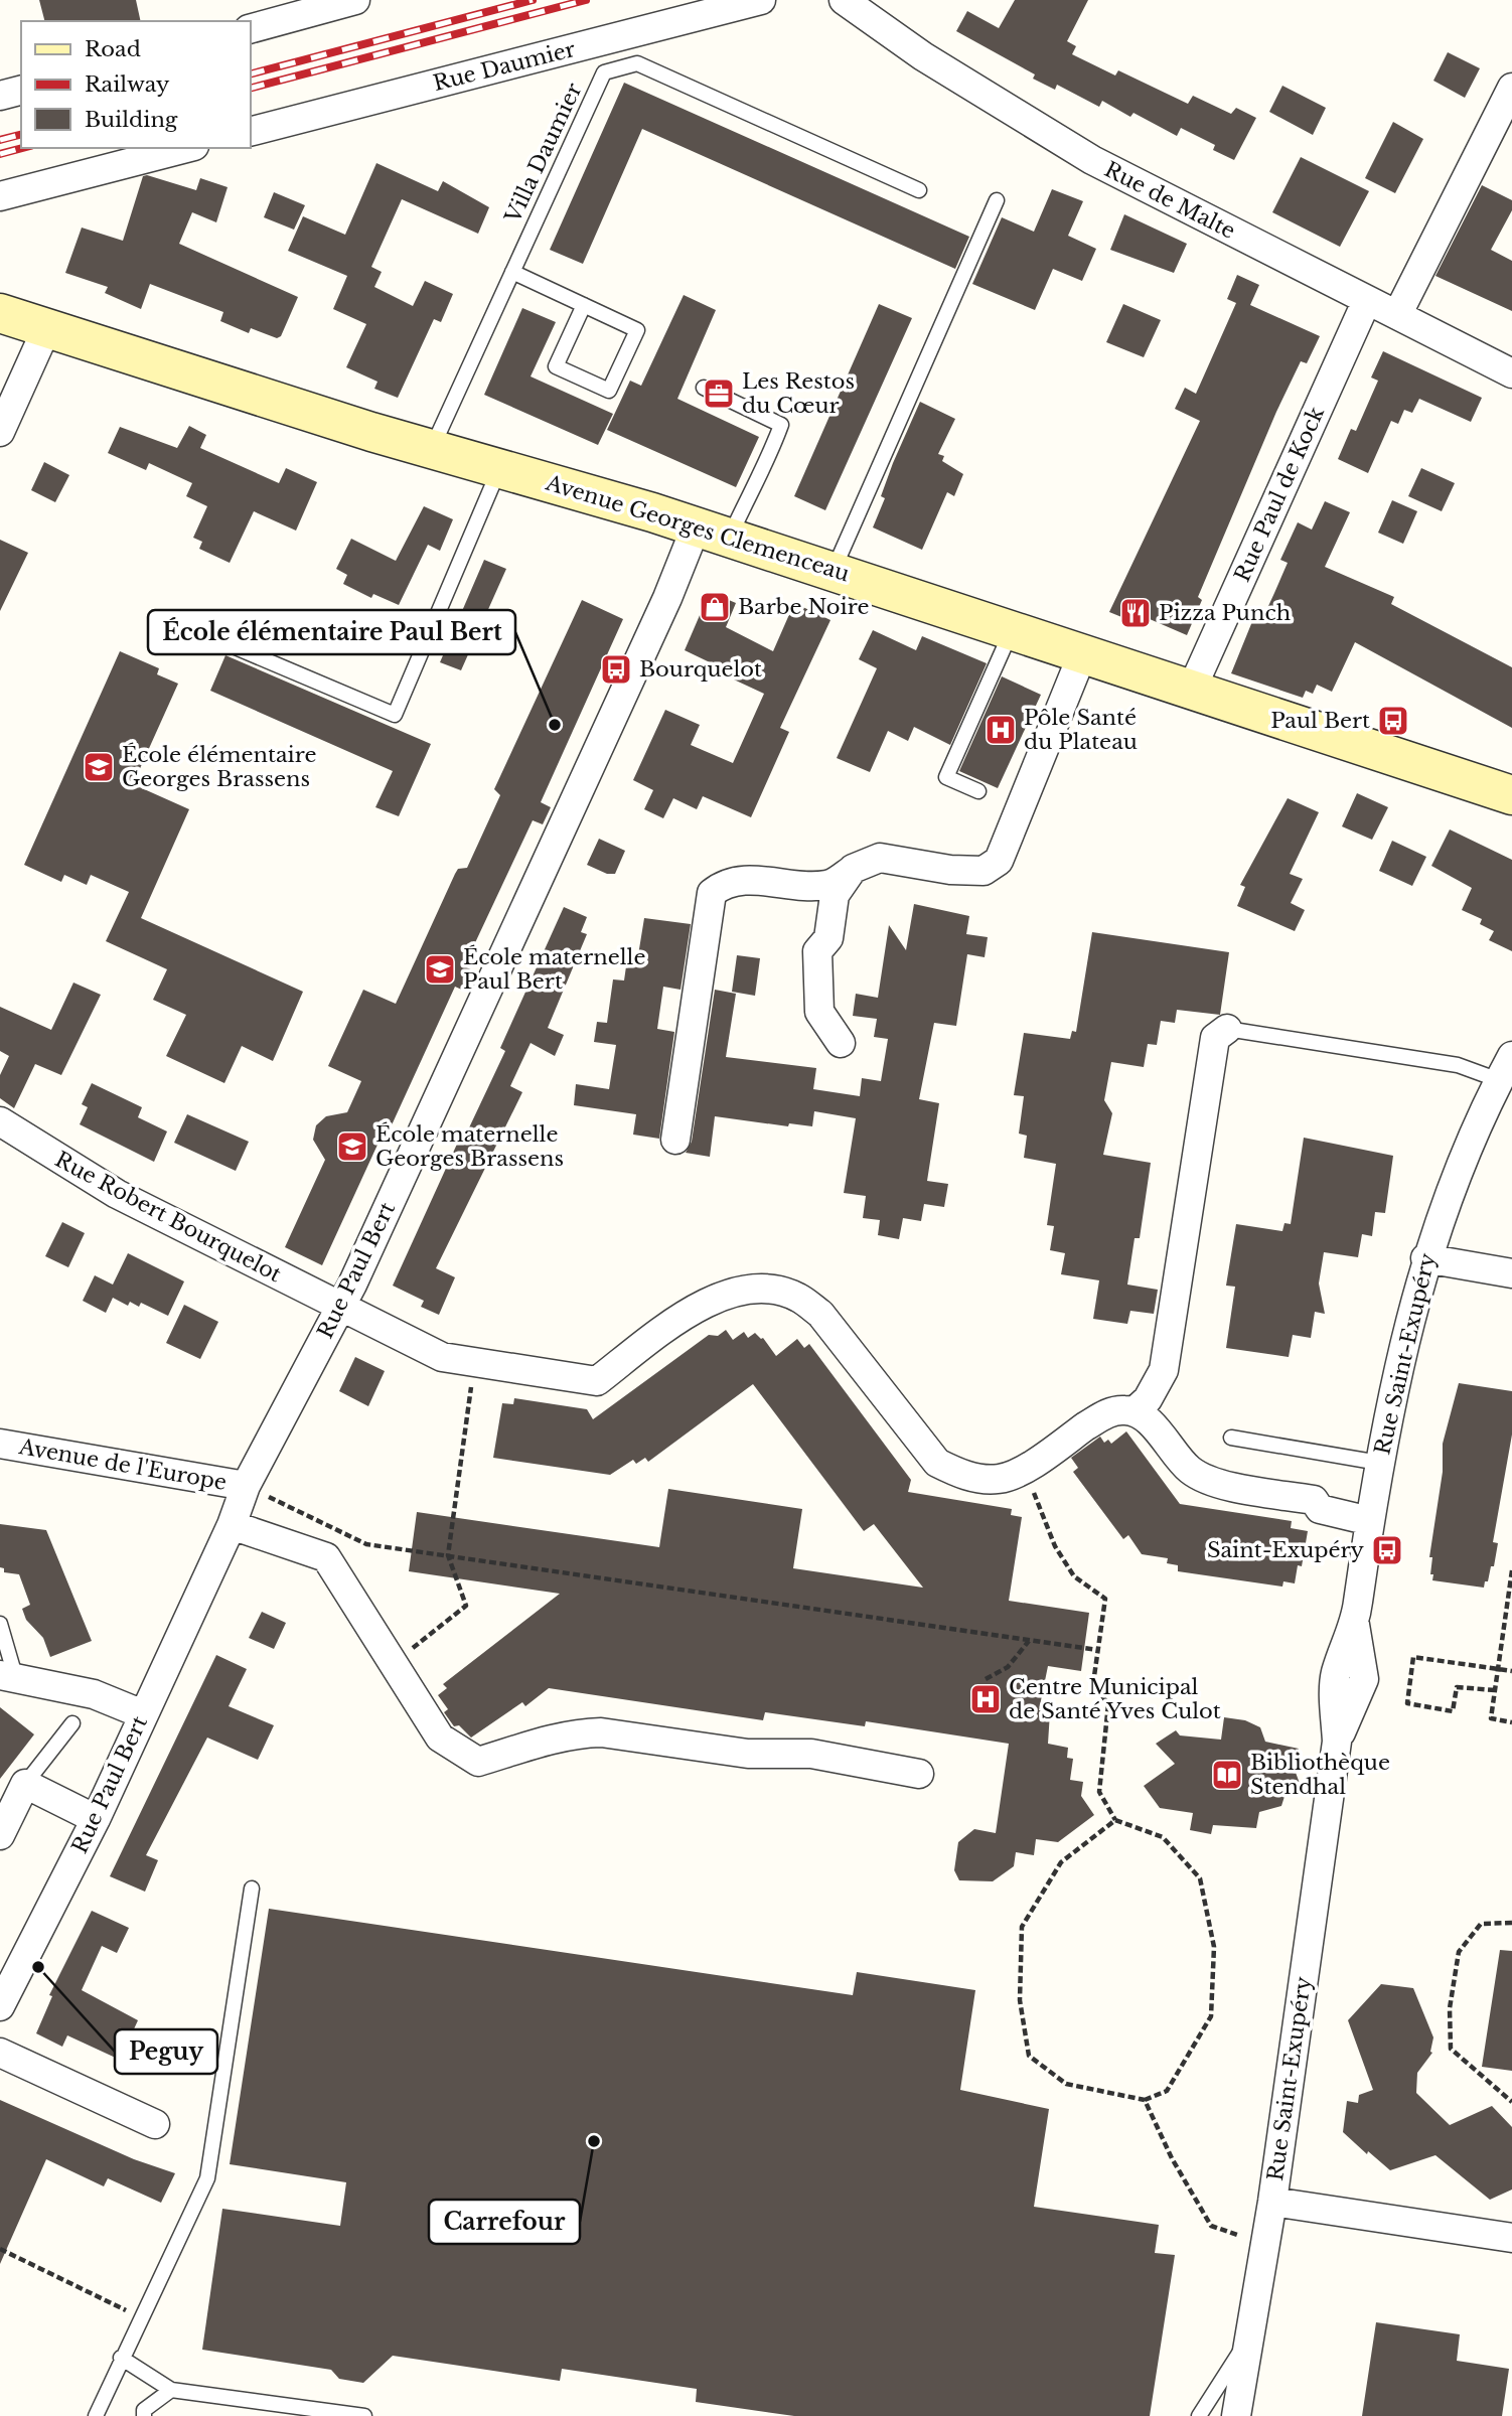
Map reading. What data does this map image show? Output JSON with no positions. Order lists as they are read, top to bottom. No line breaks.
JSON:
{"streets":{"main road":["Avenue Georges Clemenceau"],"street":["Rue Daumier","Rue de Malte","Rue Paul de Kock","Rue Robert Bourquelot","Rue Paul Bert","Rue Saint-Exupéry","Avenue de l'Europe"],"lane":["Villa Daumier"]},"crossings":[["Villa Daumier","Avenue Georges Clemenceau"],["Rue de Malte","Rue Paul de Kock"],["Rue Paul de Kock","Avenue Georges Clemenceau"],["Avenue Georges Clemenceau","Rue Paul Bert"],["Rue Robert Bourquelot","Rue Paul Bert"],["Rue Paul Bert","Avenue de l'Europe"]],"places":{"office":["Les Restos du Cœur"],"shop":["Barbe Noire"],"restaurant":["Pizza Punch"],"bus stop":["Bourquelot","Paul Bert","Saint-Exupéry"],"other":["École élémentaire Paul Bert","Peguy","Carrefour"],"hospital":["Pôle Santé du Plateau","Centre Municipal de Santé Yves Culot"],"school or university":["École élémentaire Georges Brassens","École maternelle Paul Bert","École maternelle Georges Brassens"],"library":["Bibliothèque Stendhal"]},"legend":["Road","Railway","Building"]}
